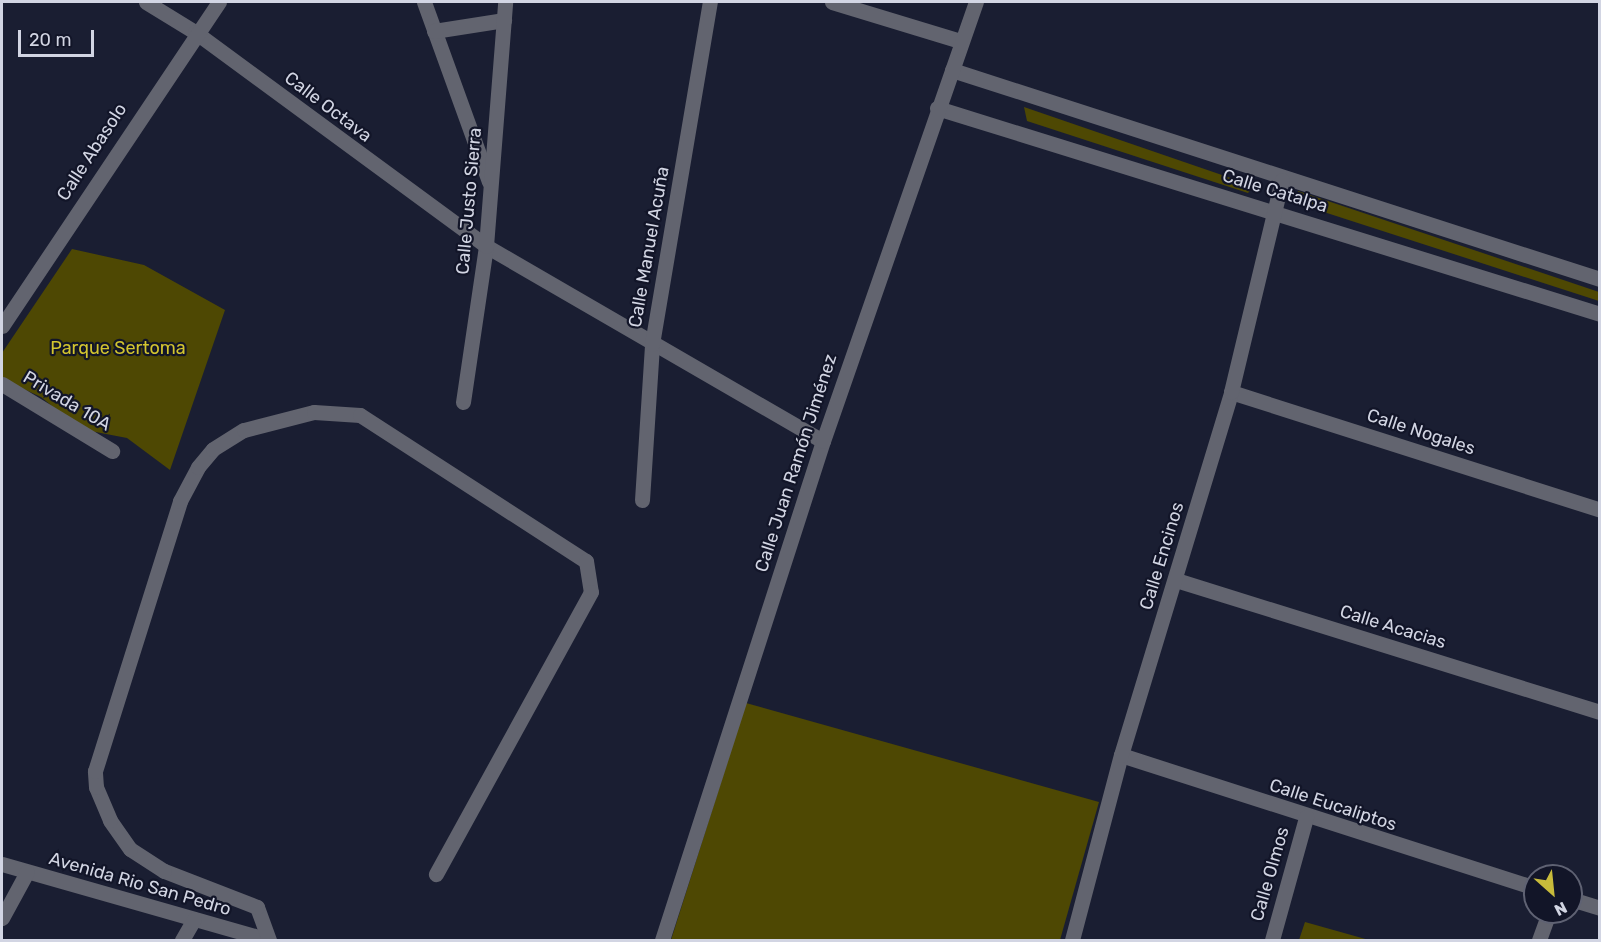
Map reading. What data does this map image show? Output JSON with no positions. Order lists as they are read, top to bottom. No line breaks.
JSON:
{"streets":{"street":["Calle Octava","Calle Abasolo","Calle Catalpa","Calle Justo Sierra","Calle Manuel Acuña","Privada 10A","Calle Nogales","Calle Juan Ramón Jiménez","Calle Encinos","Calle Acacias","Calle Eucaliptos","Calle Olmos","Avenida Rio San Pedro"]},"crossings":[["Calle Octava","Calle Abasolo"],["Calle Octava","Calle Justo Sierra"],["Calle Octava","Calle Manuel Acuña"],["Calle Octava","Calle Juan Ramón Jiménez"],["Calle Catalpa","Calle Juan Ramón Jiménez"],["Calle Catalpa","Calle Encinos"],["Calle Nogales","Calle Encinos"],["Calle Encinos","Calle Acacias"],["Calle Encinos","Calle Eucaliptos"],["Calle Eucaliptos","Calle Olmos"]],"parks":["Parque Sertoma"],"scale_bar":"20 m","north":"bottom right"}
